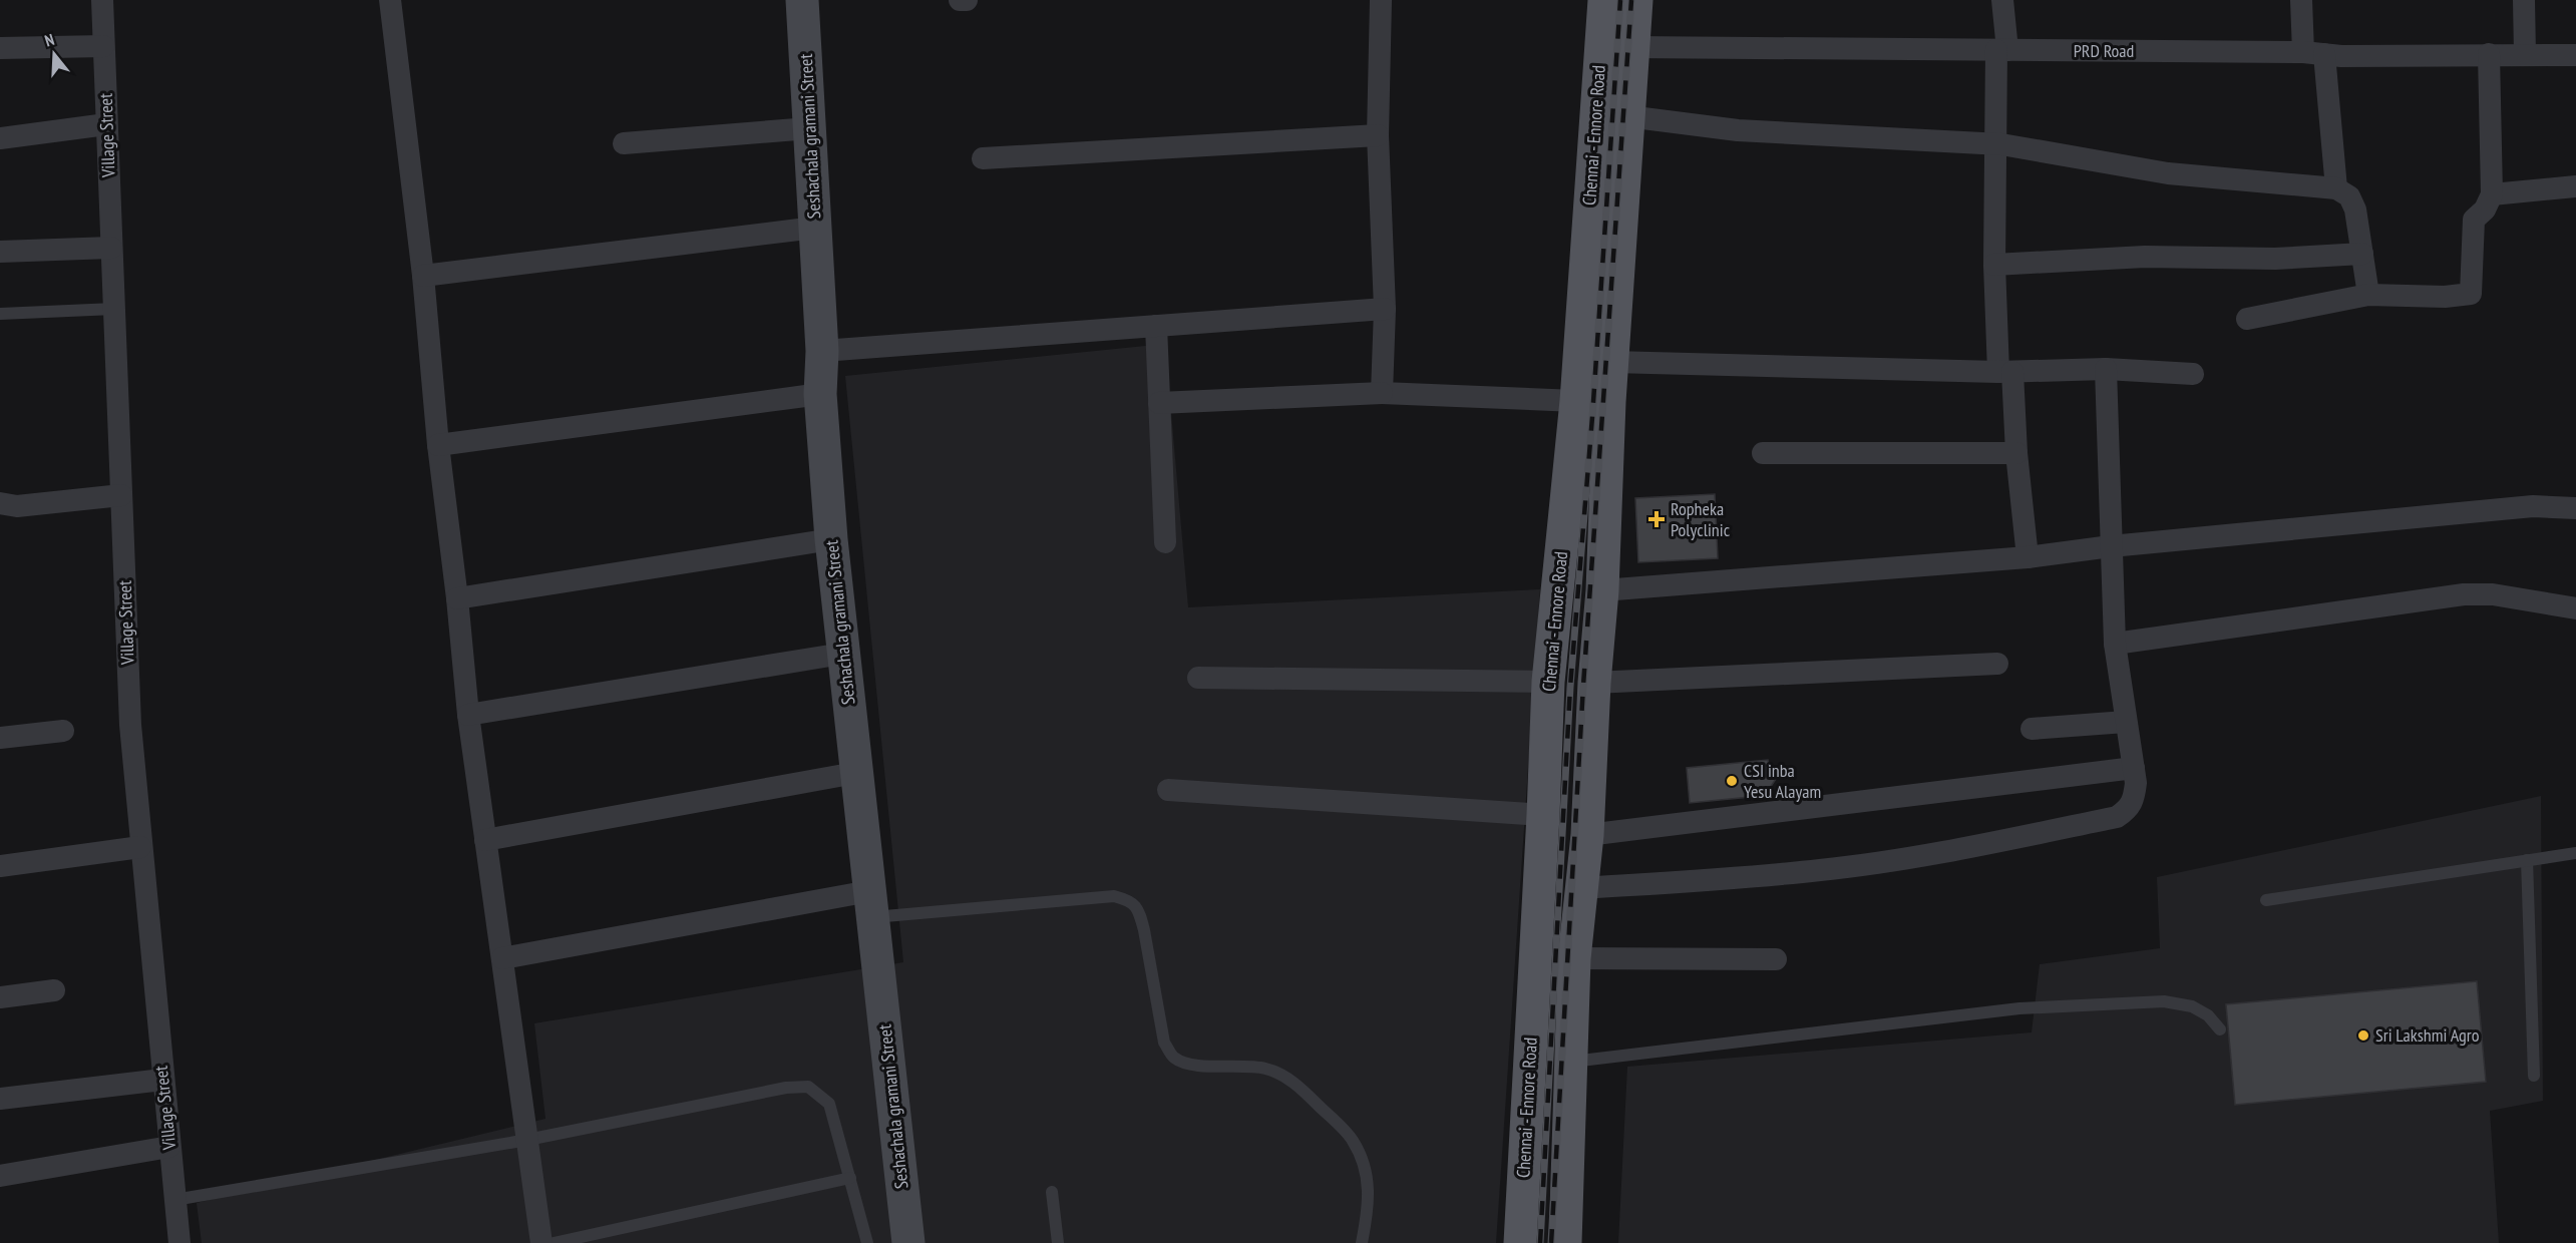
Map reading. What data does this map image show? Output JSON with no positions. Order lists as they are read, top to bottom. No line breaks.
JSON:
{"streets":{"main road":["Chennai - Ennore Road"],"street":["PRD Road","Village Street","Seshachala gramani Street"]},"crossings":[["PRD Road","Chennai - Ennore Road"]],"places":{"health":["Ropheka Polyclinic"],"other":["CSI inba Yesu Alayam","Sri Lakshmi Agro"]},"north":"top"}
